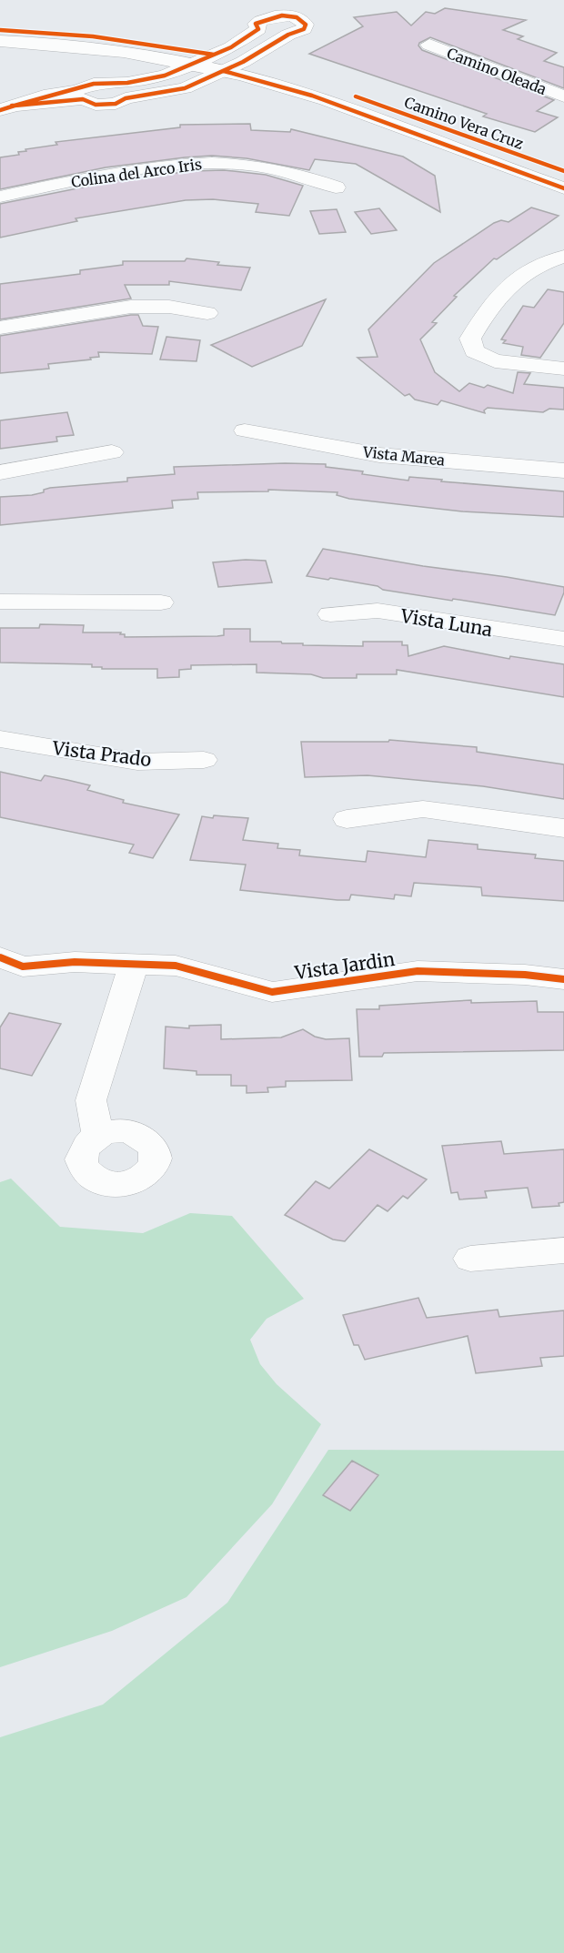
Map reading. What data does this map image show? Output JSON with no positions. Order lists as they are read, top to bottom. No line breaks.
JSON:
{"streets":{"street":["Camino Oleada","Camino Vera Cruz","Colina del Arco Iris","Vista Marea","Vista Luna","Vista Prado","Vista Jardin"]}}
